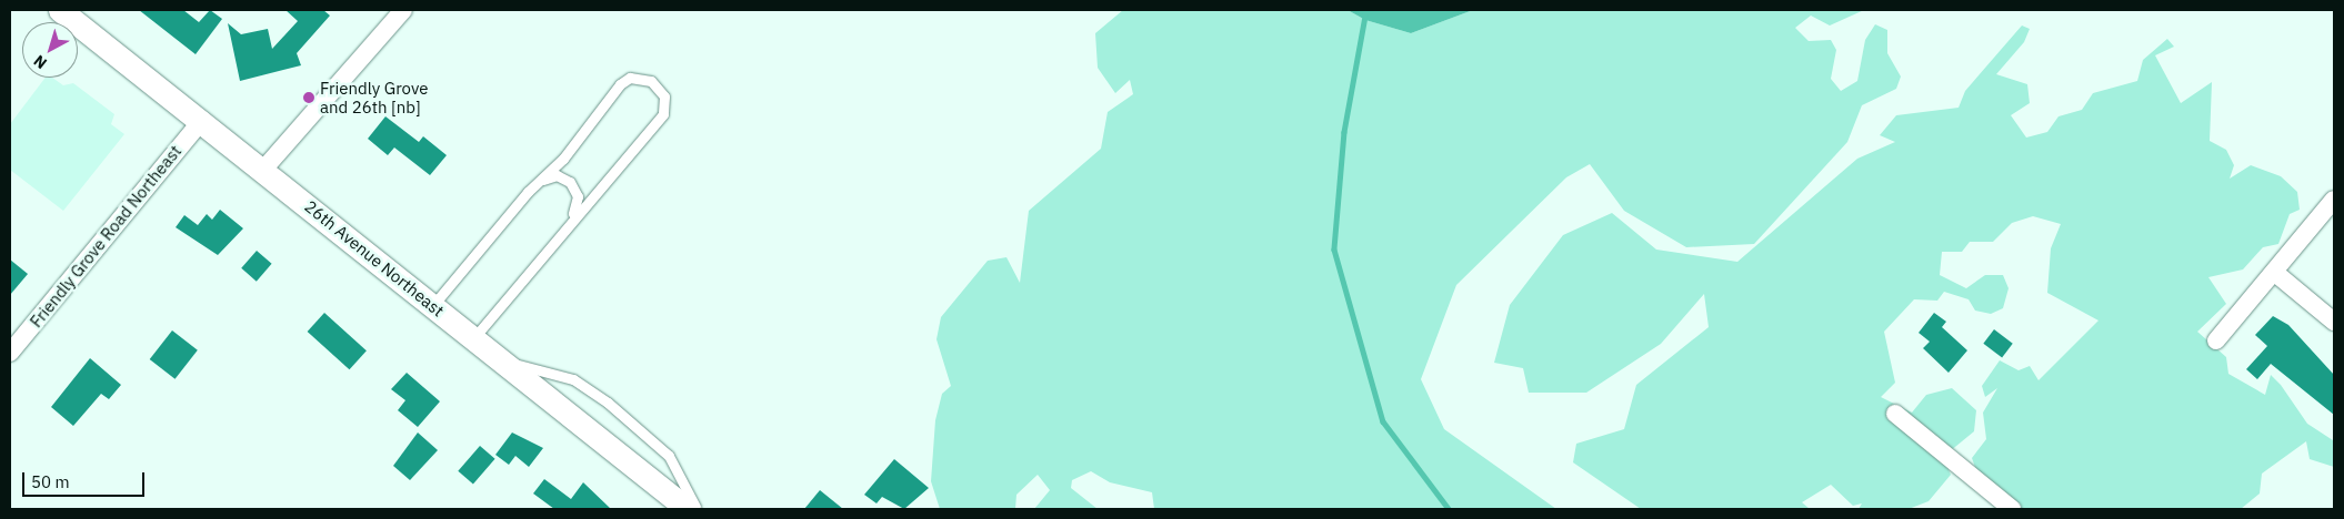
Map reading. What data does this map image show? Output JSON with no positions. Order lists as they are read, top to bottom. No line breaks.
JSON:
{"streets":{"street":["Friendly Grove Road Northeast","26th Avenue Northeast"]},"crossings":[["Friendly Grove Road Northeast","26th Avenue Northeast"]],"places":["Friendly Grove and 26th [nb]"],"scale_bar":"50 m","north":"bottom left"}
